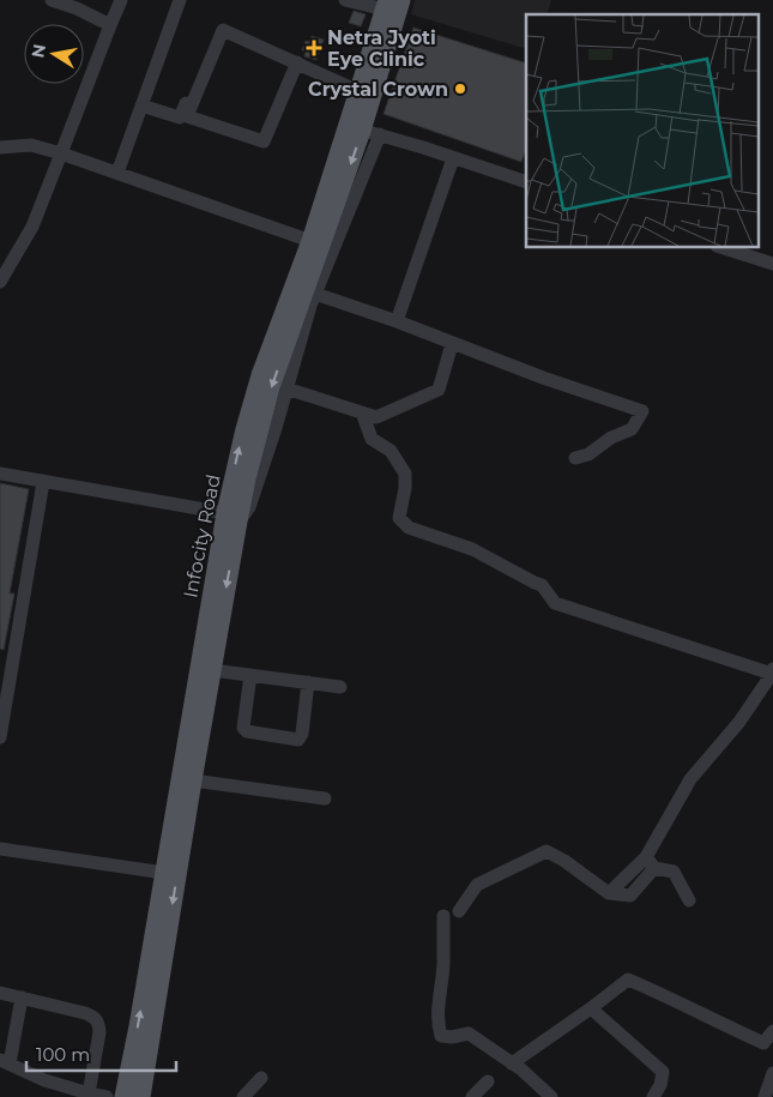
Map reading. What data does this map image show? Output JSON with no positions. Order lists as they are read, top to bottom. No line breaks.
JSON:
{"streets":{"main road":["Infocity Road"]},"places":{"health":["Netra Jyoti Eye Clinic"],"other":["Crystal Crown"]},"scale_bar":"100 m","north":"left"}
